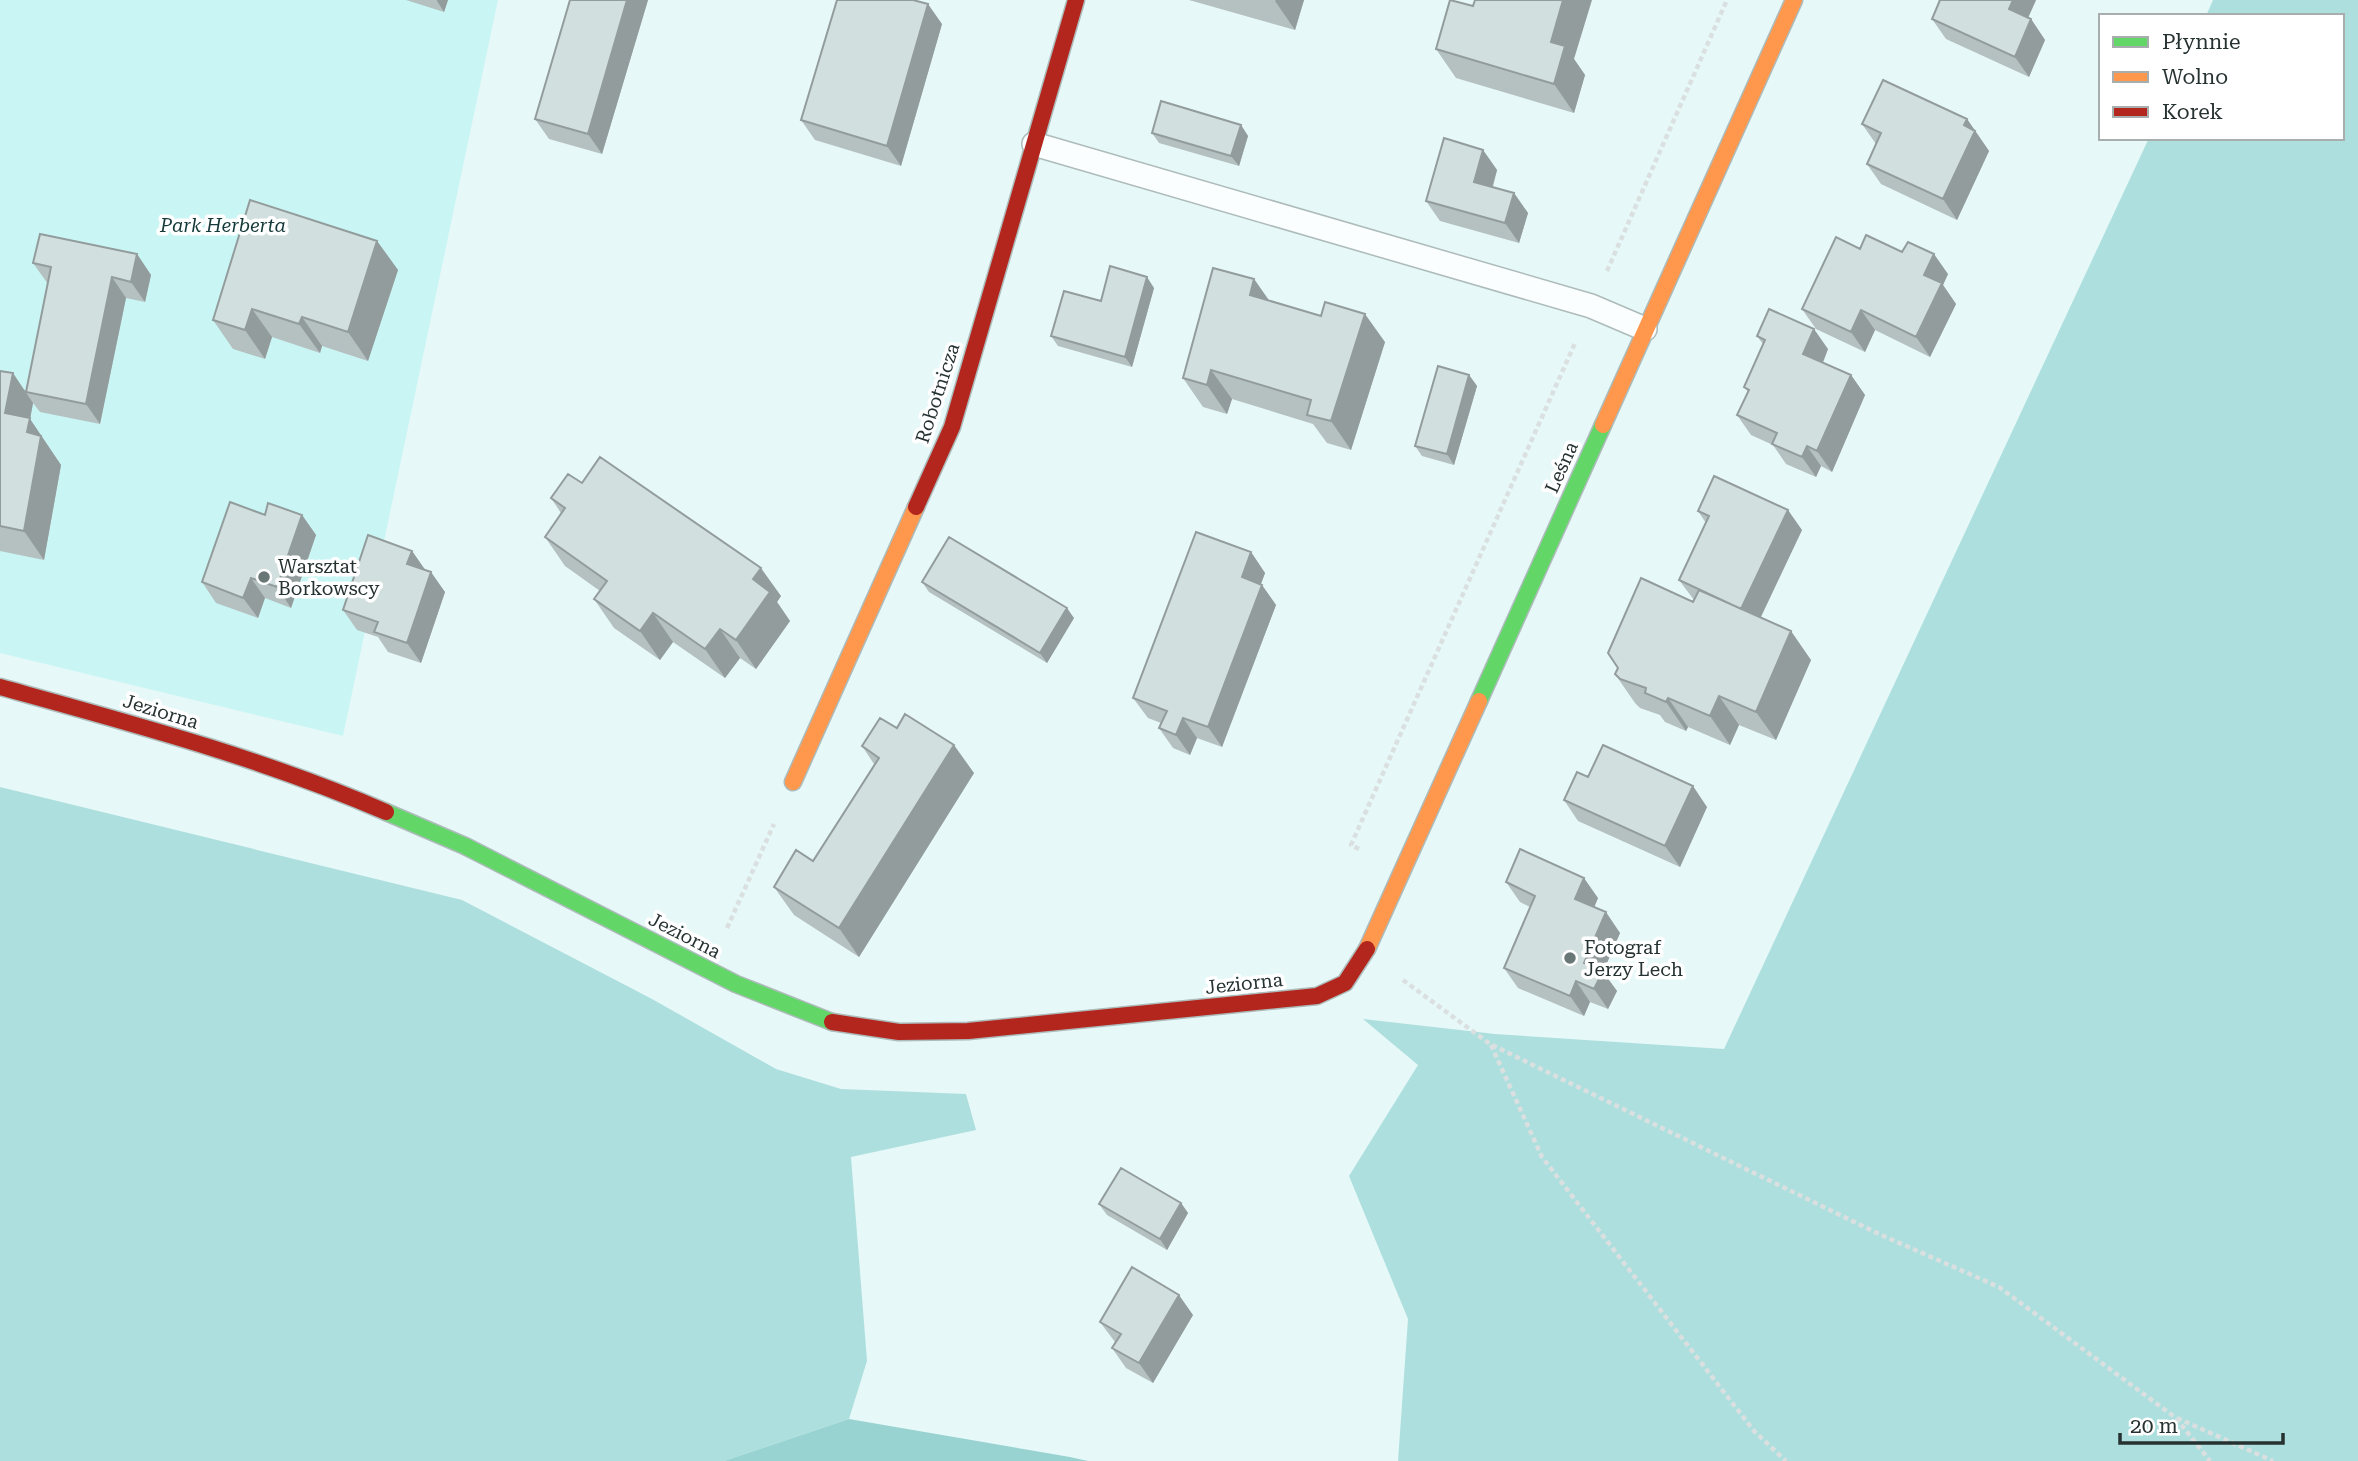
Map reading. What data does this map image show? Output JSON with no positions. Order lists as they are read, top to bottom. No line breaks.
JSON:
{"streets":{"street":["Robotnicza","Leśna","Jeziorna"]},"crossings":[["Leśna","Jeziorna"]],"parks":["Park Herberta"],"places":["Warsztat Borkowscy","Fotograf Jerzy Lech"],"legend":["Płynnie","Wolno","Korek"],"scale_bar":"20 m"}
